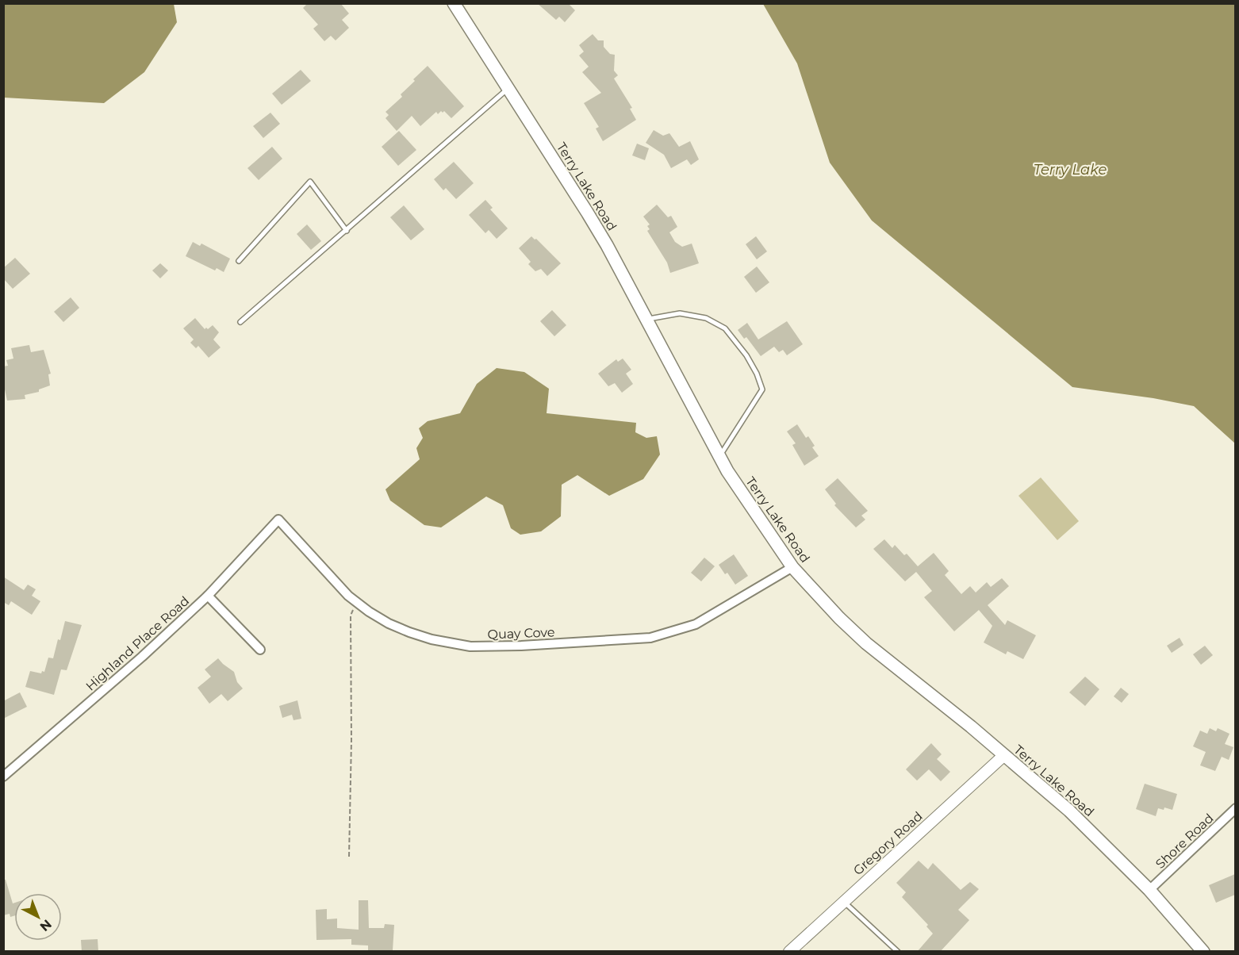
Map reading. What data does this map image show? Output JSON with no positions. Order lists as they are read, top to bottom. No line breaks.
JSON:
{"streets":{"main road":["Terry Lake Road"],"street":["Quay Cove","Highland Place Road","Shore Road","Gregory Road"]},"crossings":[["Terry Lake Road","Quay Cove"],["Terry Lake Road","Shore Road"],["Terry Lake Road","Gregory Road"],["Quay Cove","Highland Place Road"]],"water":["Terry Lake"],"north":"bottom right"}
